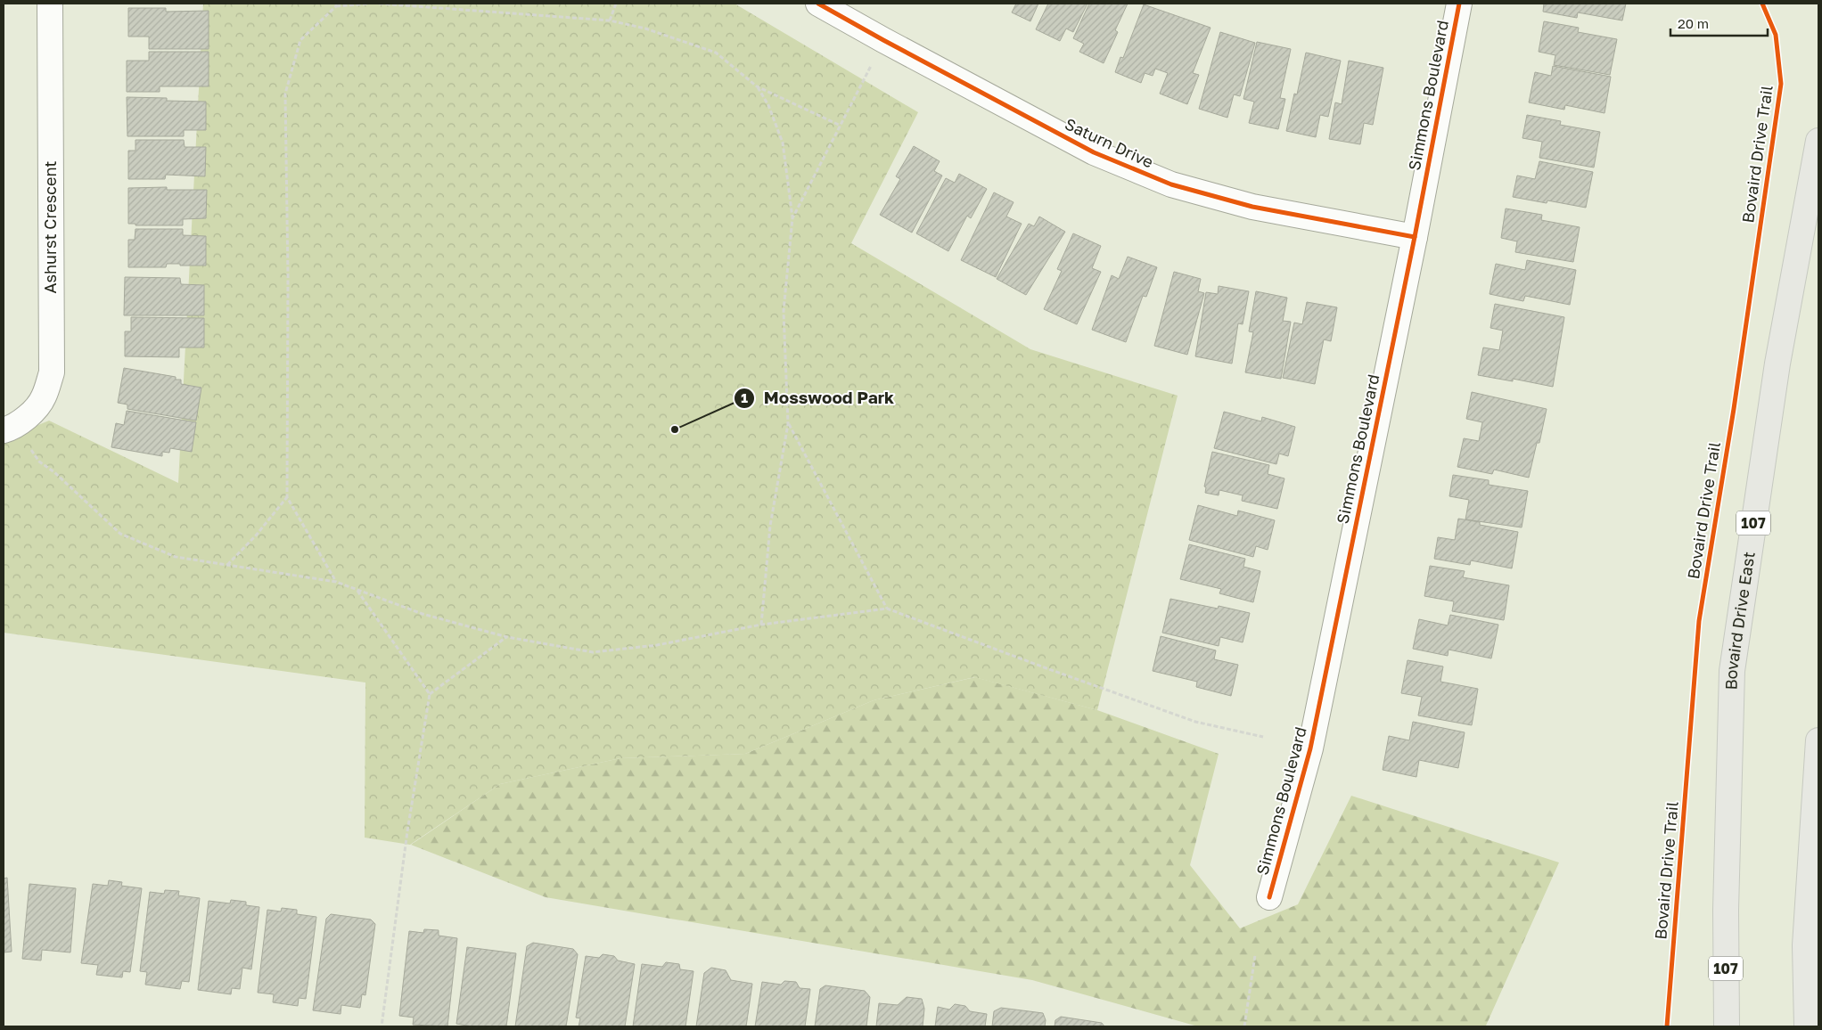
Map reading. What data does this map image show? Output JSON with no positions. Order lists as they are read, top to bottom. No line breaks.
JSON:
{"streets":{"main road":["107","Bovaird Drive East"],"street":["Simmons Boulevard","Saturn Drive","Ashurst Crescent"],"cycle path":["Bovaird Drive Trail"]},"crossings":[["Simmons Boulevard","Saturn Drive"]],"places":["Mosswood Park"],"scale_bar":"20 m"}
